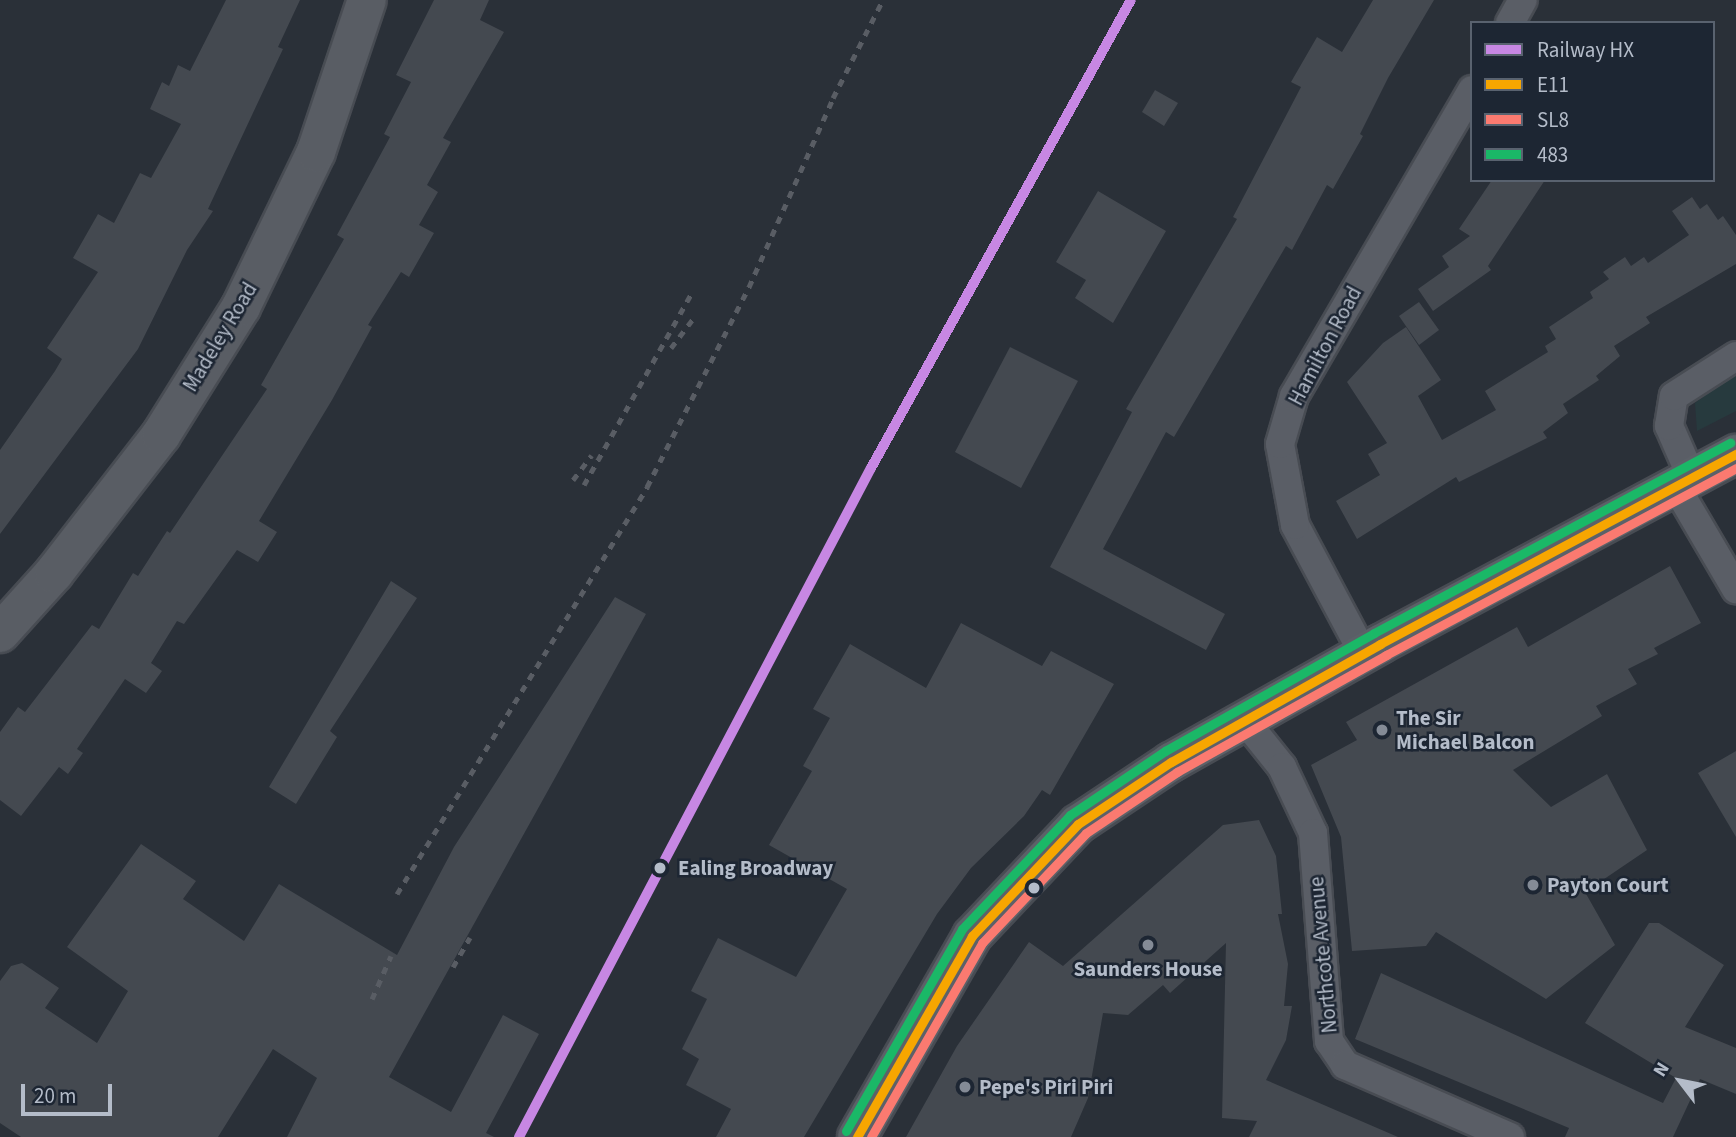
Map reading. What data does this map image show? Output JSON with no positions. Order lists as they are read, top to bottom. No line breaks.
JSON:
{"streets":{"street":["Madeley Road","Hamilton Road","Northcote Avenue"]},"places":["The Sir Michael Balcon","Ealing Broadway","Payton Court","Saunders House","Pepe's Piri Piri"],"lines":["rail line HX","transit line 483","transit line E11","transit line SL8"],"legend":["Railway HX","E11","SL8","483"],"scale_bar":"20 m","north":"top left"}
